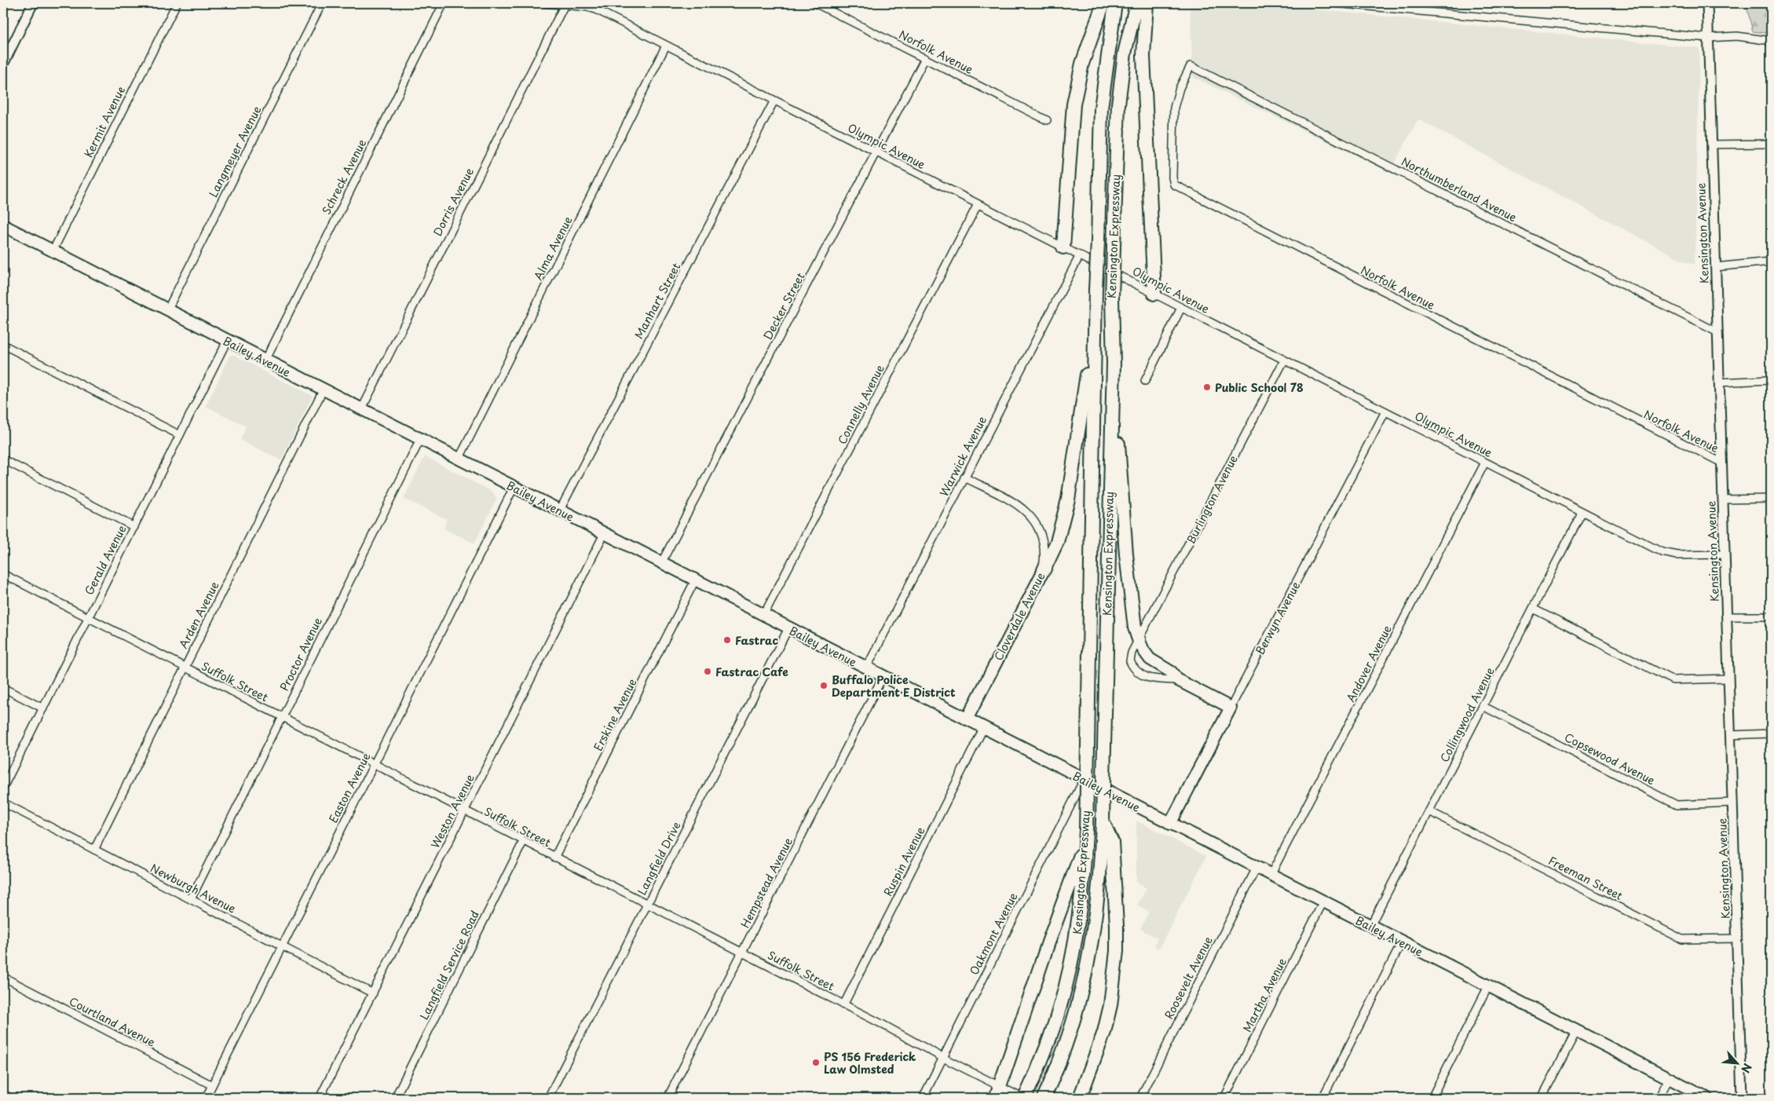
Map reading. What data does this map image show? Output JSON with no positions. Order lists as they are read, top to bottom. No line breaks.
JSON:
{"streets":{"highway":["Kensington Expressway"],"main road":["Bailey Avenue","Burlington Avenue","Cloverdale Avenue","Berwyn Avenue"],"street":["Norfolk Avenue","Kermit Avenue","Olympic Avenue","Langmeyer Avenue","Schreck Avenue","Northumberland Avenue","Dorris Avenue","Kensington Avenue","Alma Avenue","Manhart Street","Decker Street","Connelly Avenue","Warwick Avenue","Gerald Avenue","Arden Avenue","Proctor Avenue","Andover Avenue","Suffolk Street","Erskine Avenue","Collingwood Avenue","Copsewood Avenue","Easton Avenue","Weston Avenue","Langfield Drive","Ruspin Avenue","Freeman Street","Hempstead Avenue","Newburgh Avenue","Oakmont Avenue","Langfield Service Road","Roosevelt Avenue","Martha Avenue","Courtland Avenue"]},"crossings":[["Norfolk Avenue","Northumberland Avenue"],["Norfolk Avenue","Kensington Avenue"],["Norfolk Avenue","Decker Street"],["Kermit Avenue","Bailey Avenue"],["Olympic Avenue","Dorris Avenue"],["Olympic Avenue","Kensington Avenue"],["Olympic Avenue","Alma Avenue"],["Olympic Avenue","Manhart Street"],["Olympic Avenue","Decker Street"],["Olympic Avenue","Connelly Avenue"],["Olympic Avenue","Warwick Avenue"],["Olympic Avenue","Burlington Avenue"],["Olympic Avenue","Berwyn Avenue"],["Olympic Avenue","Andover Avenue"],["Olympic Avenue","Collingwood Avenue"],["Langmeyer Avenue","Bailey Avenue"],["Schreck Avenue","Bailey Avenue"],["Northumberland Avenue","Kensington Avenue"],["Dorris Avenue","Bailey Avenue"],["Kensington Avenue","Copsewood Avenue"],["Kensington Avenue","Freeman Street"],["Kensington Expressway","Suffolk Street"],["Alma Avenue","Bailey Avenue"],["Manhart Street","Bailey Avenue"],["Decker Street","Bailey Avenue"],["Bailey Avenue","Connelly Avenue"],["Bailey Avenue","Warwick Avenue"],["Bailey Avenue","Gerald Avenue"],["Bailey Avenue","Arden Avenue"],["Bailey Avenue","Cloverdale Avenue"],["Bailey Avenue","Berwyn Avenue"],["Bailey Avenue","Proctor Avenue"],["Bailey Avenue","Andover Avenue"],["Bailey Avenue","Erskine Avenue"],["Bailey Avenue","Collingwood Avenue"],["Bailey Avenue","Easton Avenue"],["Bailey Avenue","Weston Avenue"],["Bailey Avenue","Langfield Drive"],["Bailey Avenue","Ruspin Avenue"],["Bailey Avenue","Hempstead Avenue"],["Bailey Avenue","Oakmont Avenue"],["Bailey Avenue","Roosevelt Avenue"],["Bailey Avenue","Martha Avenue"],["Warwick Avenue","Cloverdale Avenue"],["Burlington Avenue","Berwyn Avenue"],["Gerald Avenue","Suffolk Street"],["Arden Avenue","Suffolk Street"],["Arden Avenue","Newburgh Avenue"],["Proctor Avenue","Suffolk Street"],["Proctor Avenue","Newburgh Avenue"],["Suffolk Street","Erskine Avenue"],["Suffolk Street","Easton Avenue"],["Suffolk Street","Weston Avenue"],["Suffolk Street","Langfield Drive"],["Suffolk Street","Ruspin Avenue"],["Suffolk Street","Hempstead Avenue"],["Suffolk Street","Oakmont Avenue"],["Suffolk Street","Langfield Service Road"],["Collingwood Avenue","Copsewood Avenue"],["Collingwood Avenue","Freeman Street"],["Easton Avenue","Newburgh Avenue"],["Easton Avenue","Courtland Avenue"],["Weston Avenue","Newburgh Avenue"]],"places":["Public School 78","Fastrac","Fastrac Cafe","Buffalo Police Department E District","PS 156 Frederick Law Olmsted"],"north":"bottom right"}
